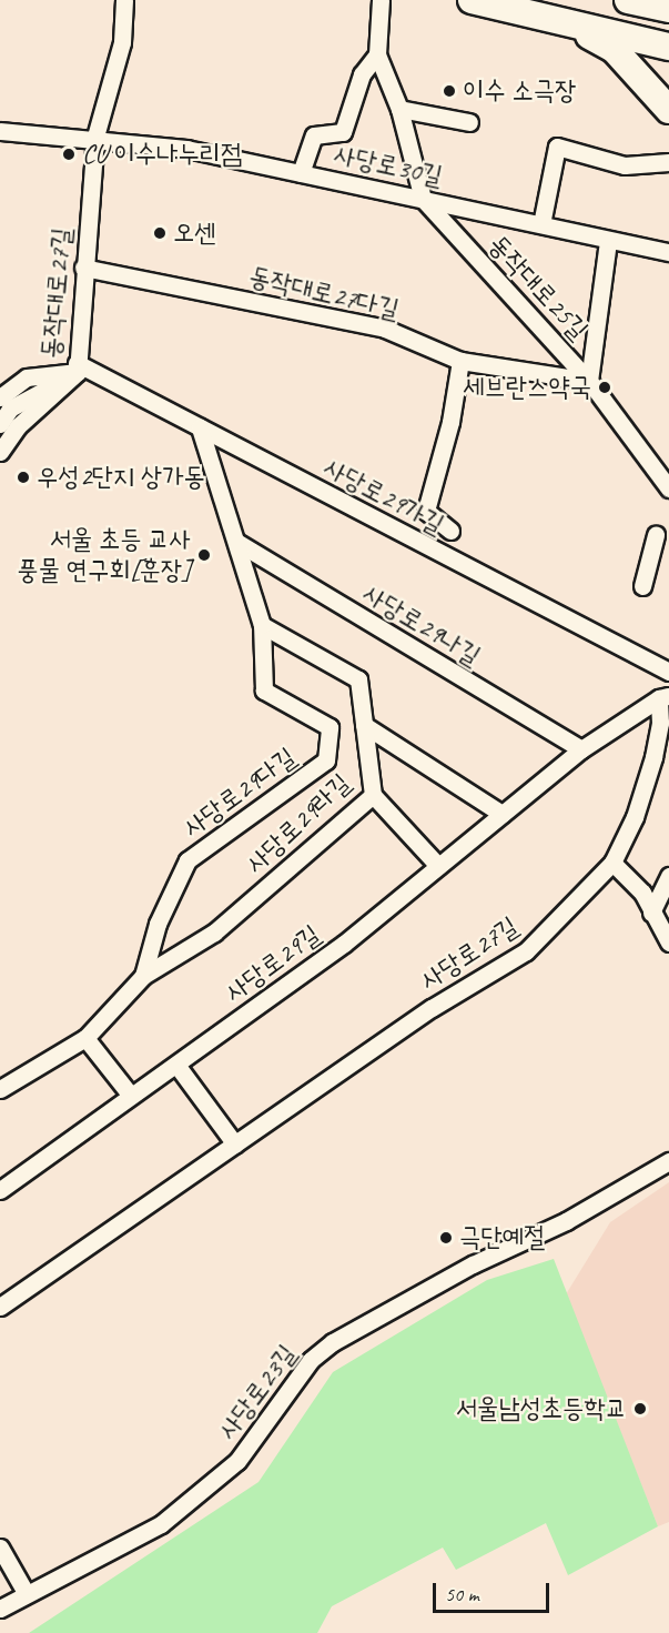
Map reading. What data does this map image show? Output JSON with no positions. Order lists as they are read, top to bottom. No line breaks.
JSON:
{"streets":{"street":["사당로30길","동작대로25길","동작대로27길","동작대로27다길","사당로29가길","사당로29나길","사당로29다길","사당로29라길","사당로27길","사당로29길","사당로23길"]},"crossings":[["사당로30길","동작대로25길"],["사당로30길","동작대로27길"],["동작대로25길","동작대로27다길"],["동작대로27길","동작대로27다길"],["동작대로27길","사당로29가길"],["사당로29가길","사당로29다길"],["사당로29나길","사당로29다길"],["사당로29나길","사당로29길"],["사당로29다길","사당로29라길"],["사당로27길","사당로29길"]],"places":["이수 소극장","CU 이수나누리점","오센","세브란스약국","우성2단지 상가동","서울 초등 교사 풍물 연구회[훈장]","극단예절","서울남성초등학교"],"scale_bar":"50 m"}
